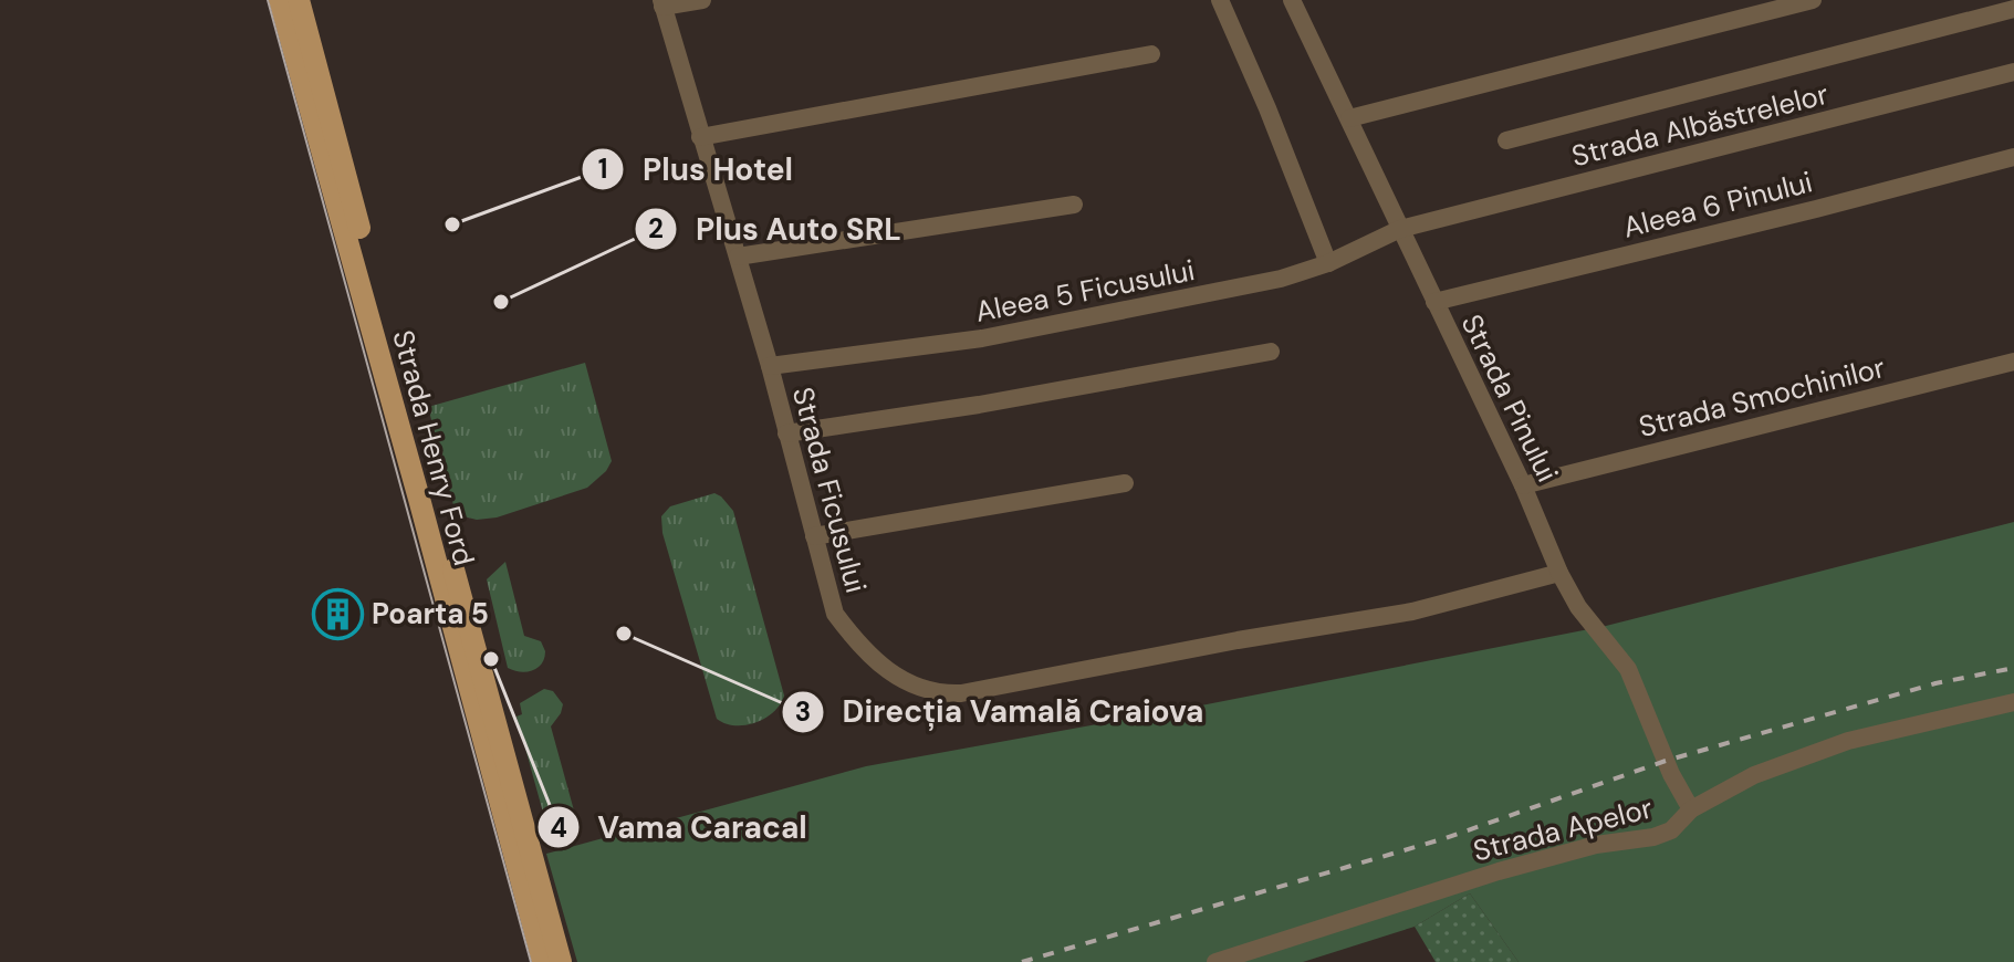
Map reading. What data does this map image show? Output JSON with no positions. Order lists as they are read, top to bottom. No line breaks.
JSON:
{"streets":{"main road":["Strada Henry Ford"],"street":["Strada Albăstrelelor","Aleea 6 Pinului","Aleea 5 Ficusului","Strada Smochinilor","Strada Pinului","Strada Ficusului","Strada Apelor"]},"crossings":[["Strada Albăstrelelor","Aleea 5 Ficusului"],["Strada Albăstrelelor","Strada Pinului"],["Aleea 6 Pinului","Strada Pinului"],["Aleea 5 Ficusului","Strada Pinului"],["Aleea 5 Ficusului","Strada Ficusului"],["Strada Smochinilor","Strada Pinului"],["Strada Pinului","Strada Ficusului"],["Strada Pinului","Strada Apelor"]],"places":{"other":["Plus Hotel","Plus Auto SRL","Direcția Vamală Craiova","Vama Caracal"],"building":["Poarta 5"]}}
